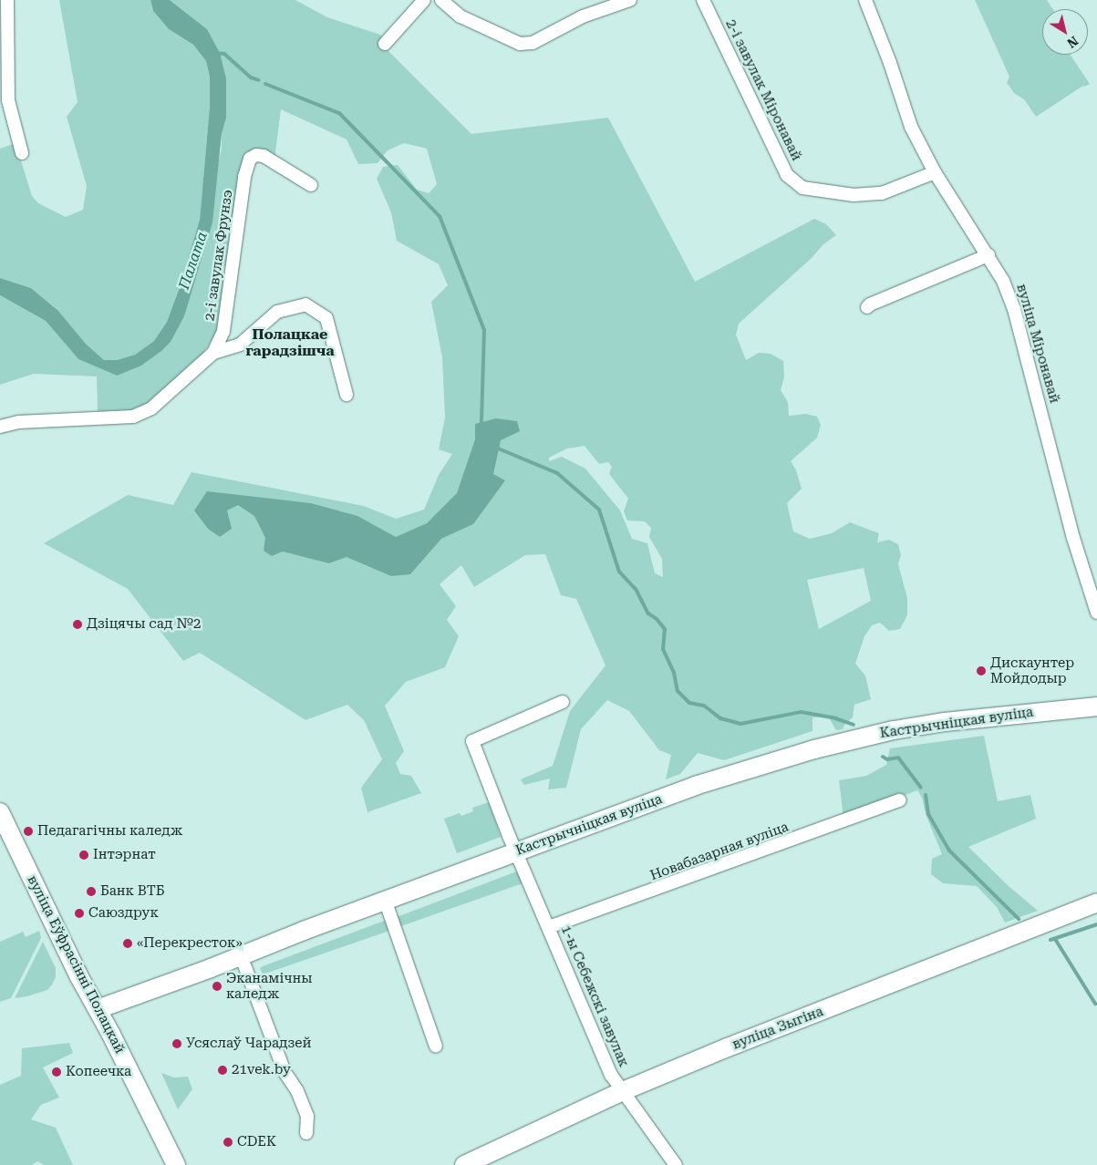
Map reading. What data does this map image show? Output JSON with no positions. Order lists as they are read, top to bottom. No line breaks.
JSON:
{"streets":{"main road":["Кастрычніцкая вуліца","вуліца Еўфрасінні Полацкай","вуліца Зыгіна"],"street":["2-і завулак Міронавай","2-і завулак Фрунзэ","вуліца Міронавай","Новабазарная вуліца","1-ы Себежскі завулак"]},"crossings":[["2-і завулак Міронавай","вуліца Міронавай"],["Кастрычніцкая вуліца","вуліца Еўфрасінні Полацкай"],["Кастрычніцкая вуліца","1-ы Себежскі завулак"],["Новабазарная вуліца","1-ы Себежскі завулак"],["1-ы Себежскі завулак","вуліца Зыгіна"]],"districts":["Полацкае гарадзішча"],"water":["Палата"],"places":["Дзіцячы сад №2","Дискаунтер Мойдодыр","Педагагічны каледж","Інтэрнат","Банк ВТБ","Саюздрук","«Перекресток»","Эканамічны каледж","Усяслаў Чарадзей","21vek.by","Копеечка","CDEK"],"north":"bottom right"}
